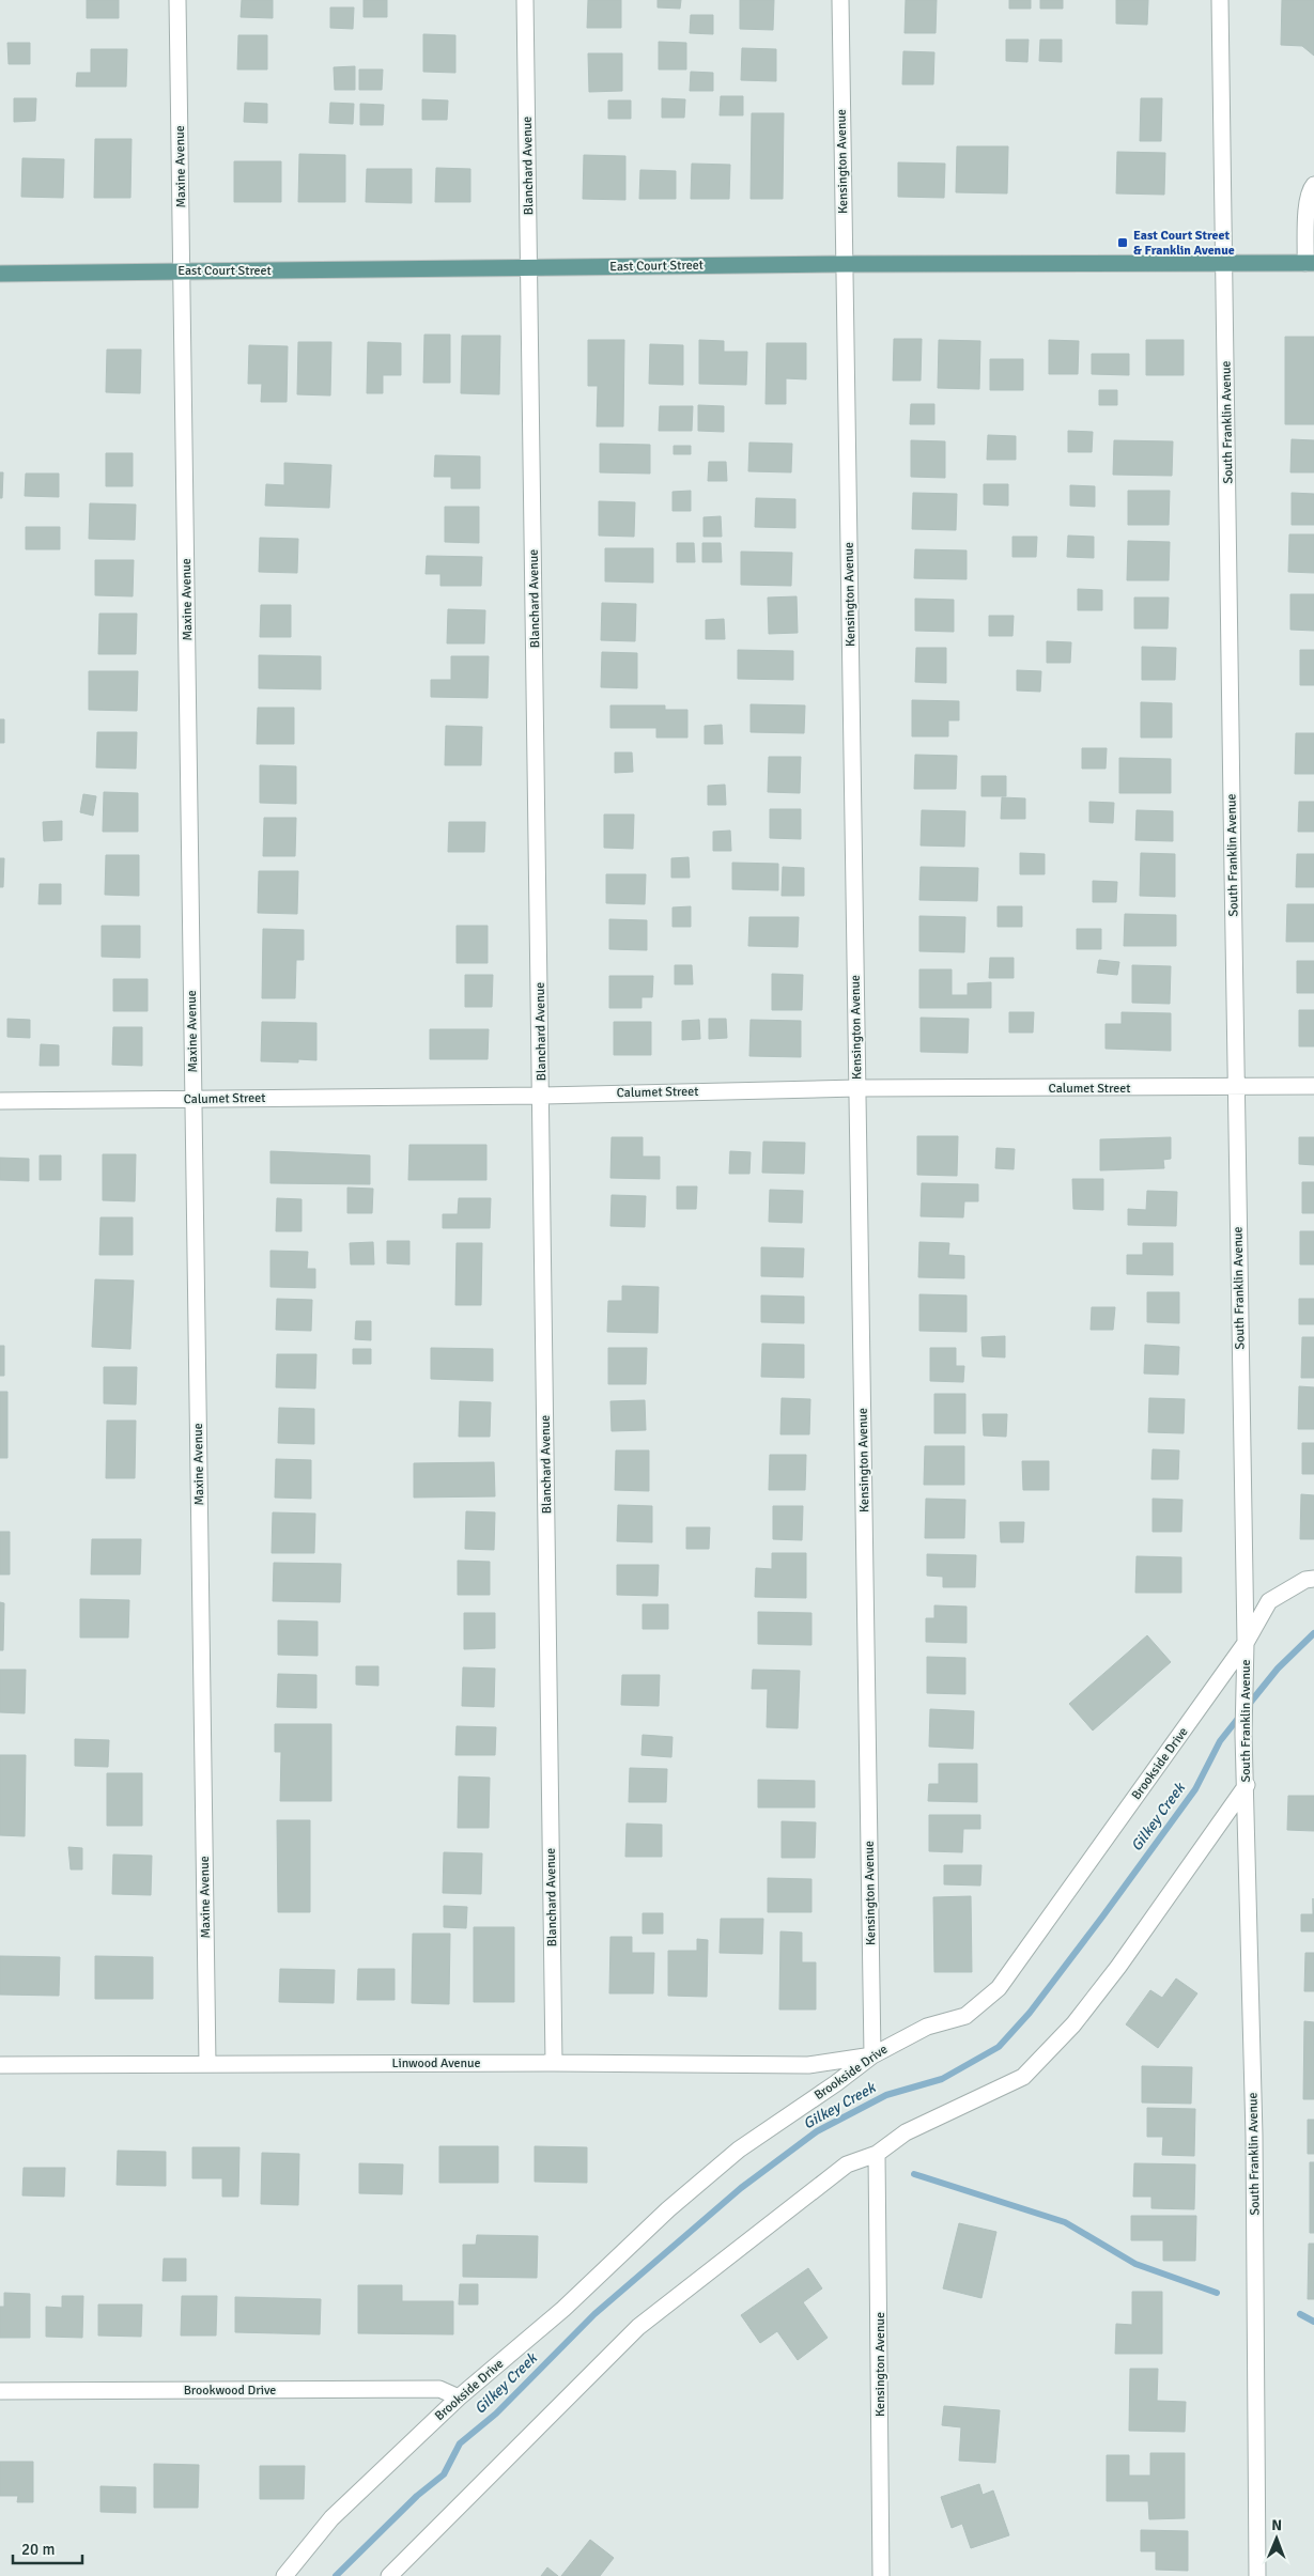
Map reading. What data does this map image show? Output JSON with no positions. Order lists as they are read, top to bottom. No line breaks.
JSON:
{"streets":{"main road":["East Court Street"],"street":["Kensington Avenue","Blanchard Avenue","Maxine Avenue","South Franklin Avenue","Calumet Street","Brookside Drive","Linwood Avenue","Brookwood Drive"]},"crossings":[["Kensington Avenue","East Court Street"],["Kensington Avenue","Calumet Street"],["Kensington Avenue","Brookside Drive"],["Kensington Avenue","Linwood Avenue"],["Blanchard Avenue","East Court Street"],["Blanchard Avenue","Calumet Street"],["Blanchard Avenue","Linwood Avenue"],["Maxine Avenue","East Court Street"],["Maxine Avenue","Calumet Street"],["Maxine Avenue","Linwood Avenue"],["East Court Street","South Franklin Avenue"],["South Franklin Avenue","Calumet Street"],["South Franklin Avenue","Brookside Drive"],["Brookside Drive","Linwood Avenue"],["Brookside Drive","Brookwood Drive"]],"water":["Gilkey Creek"],"places":{"transit":["East Court Street & Franklin Avenue"]},"scale_bar":"20 m","north":"top"}
